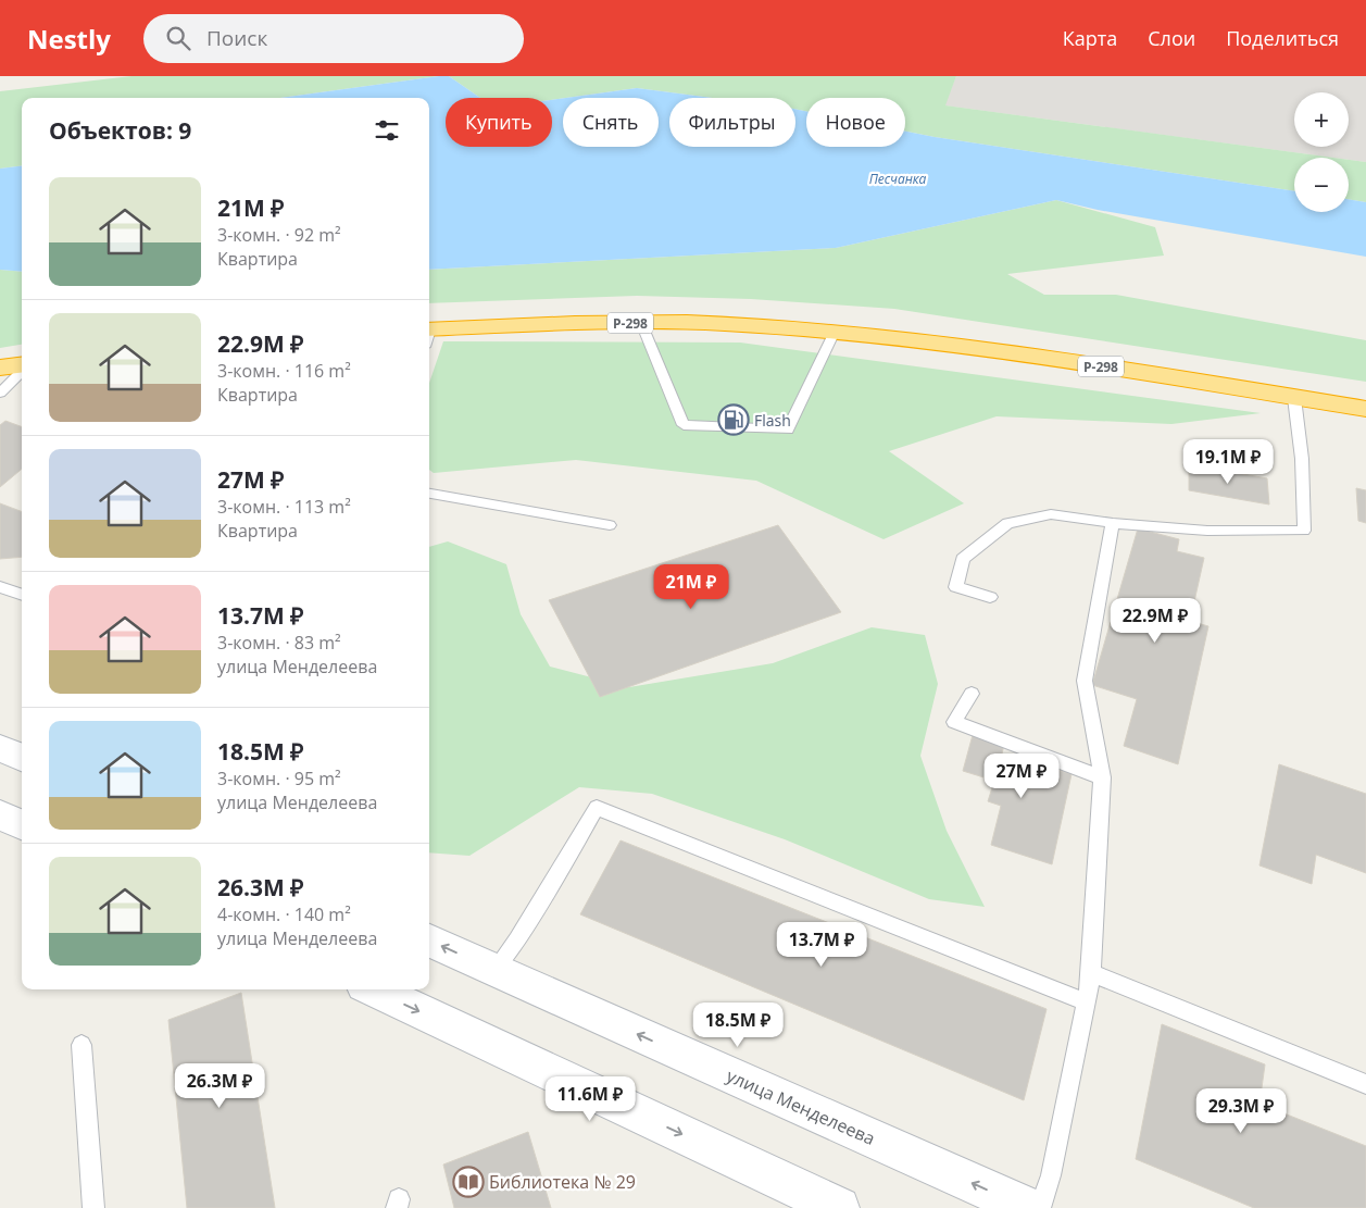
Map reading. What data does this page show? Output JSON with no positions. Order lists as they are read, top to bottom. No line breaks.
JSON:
{"streets":{"highway":["Р-298"],"street":["улица Менделеева"]},"water":["Песчанка"],"places":{"fuel station":["Flash"],"library":["Библиотека № 29"]},"page":{"header":"Nestly","search":"Поиск","nav":["Карта","Слои","Поделиться"],"map_buttons":["+","−"],"chip":["Купить","Снять","Фильтры","Новое"],"heading":"Объектов: 9","list":[{"name":"21M ₽","note":"3-комн. · 92 m² · Квартира"},{"name":"22.9M ₽","note":"3-комн. · 116 m² · Квартира"},{"name":"27M ₽","note":"3-комн. · 113 m² · Квартира"},{"name":"13.7M ₽","note":"3-комн. · 83 m² · улица Менделеева"},{"name":"18.5M ₽","note":"3-комн. · 95 m² · улица Менделеева"},{"name":"26.3M ₽","note":"4-комн. · 140 m² · улица Менделеева"}],"price":["19.1M ₽","21M ₽","22.9M ₽","27M ₽","13.7M ₽","18.5M ₽","26.3M ₽","11.6M ₽","29.3M ₽"]}}
